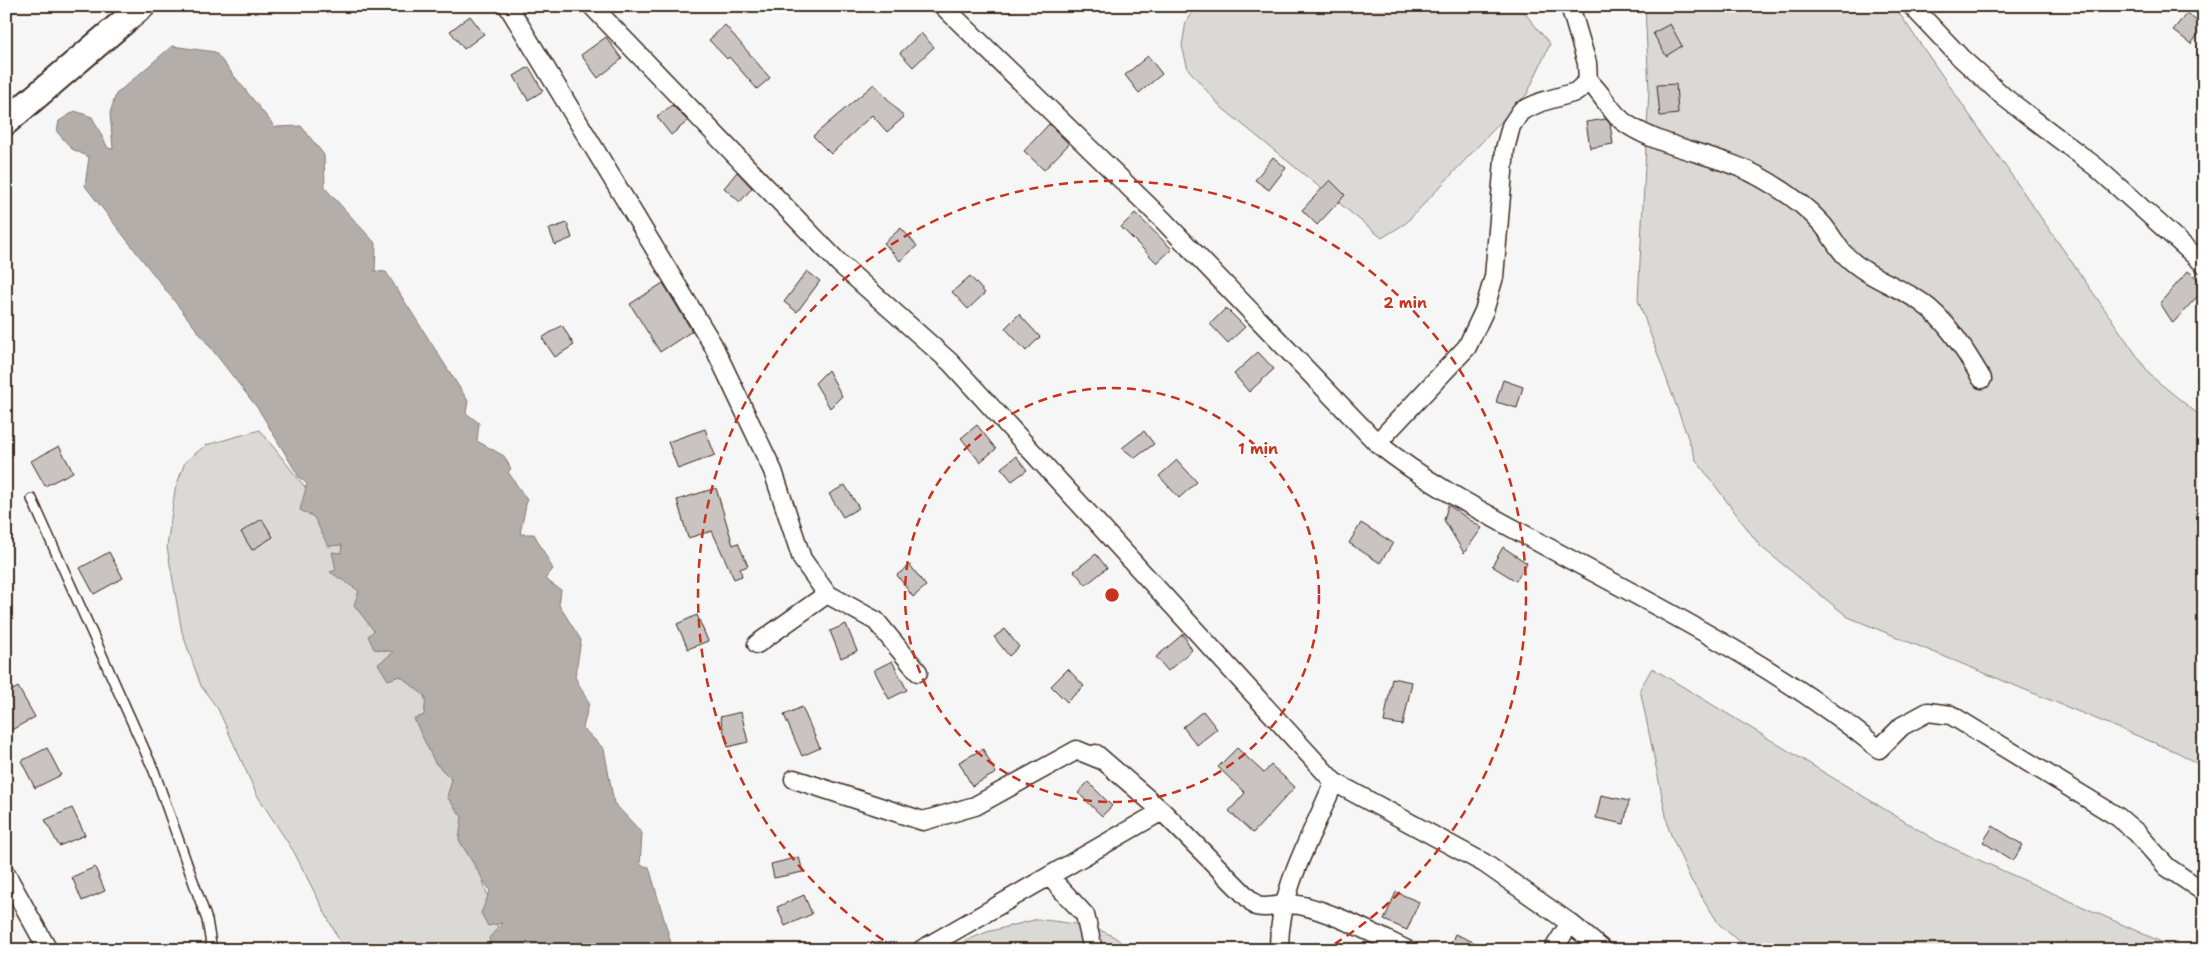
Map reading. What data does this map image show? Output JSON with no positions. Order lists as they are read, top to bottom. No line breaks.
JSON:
{"rings":["2 min","1 min"]}
